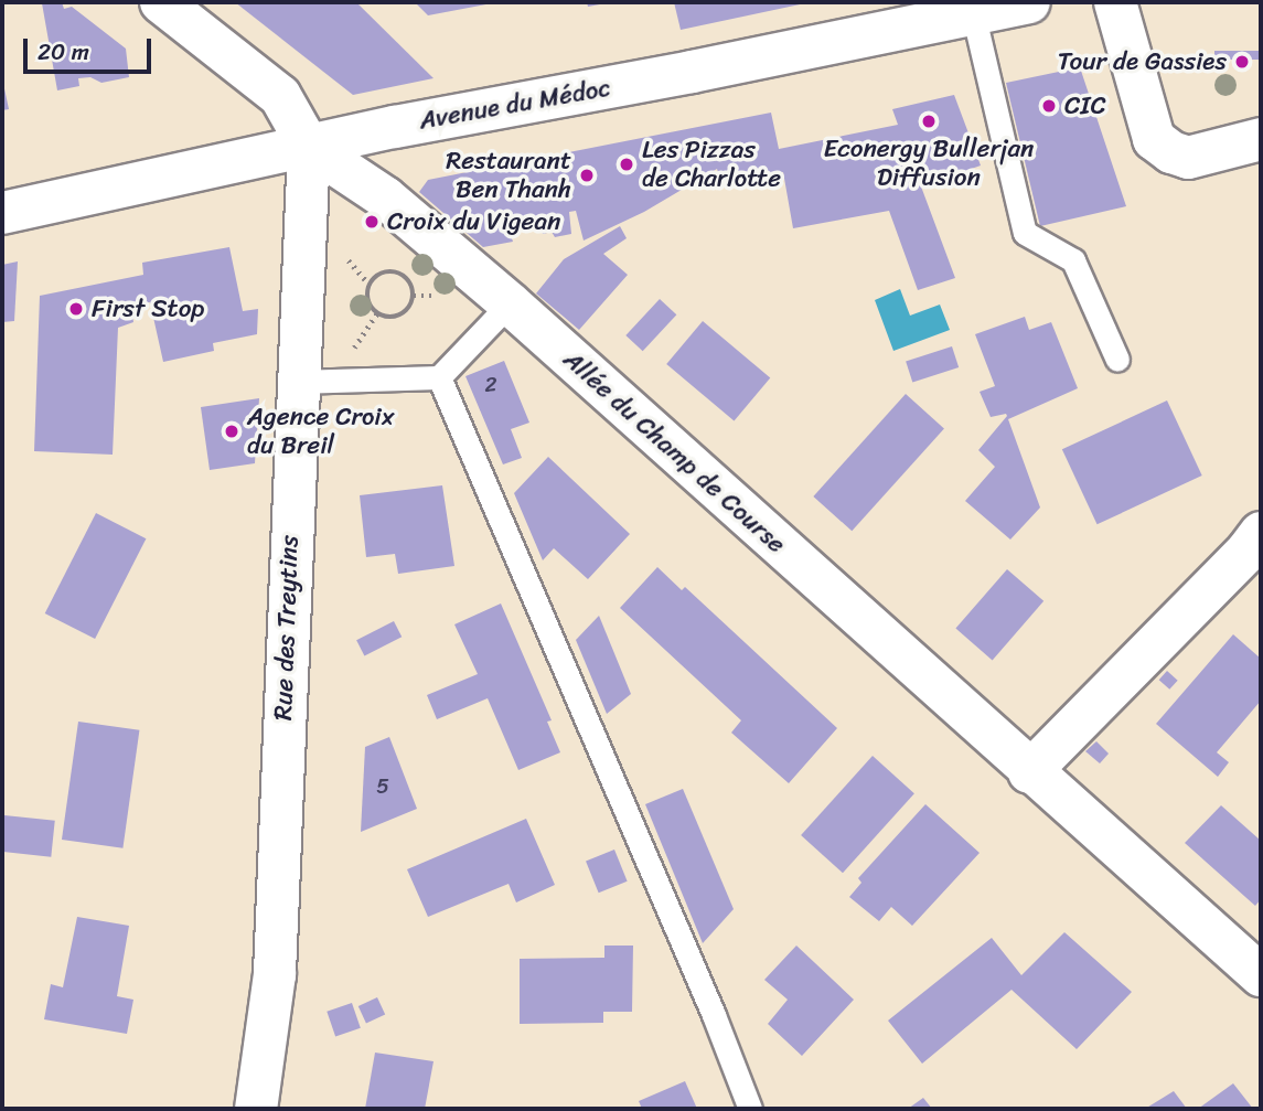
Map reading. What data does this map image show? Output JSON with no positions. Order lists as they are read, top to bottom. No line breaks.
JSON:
{"streets":{"street":["Avenue du Médoc","Allée du Champ de Course","Rue des Treytins"]},"crossings":[["Avenue du Médoc","Allée du Champ de Course"],["Avenue du Médoc","Rue des Treytins"],["Allée du Champ de Course","Rue des Treytins"]],"places":["Tour de Gassies","CIC","Econergy Bullerjan Diffusion","Les Pizzas de Charlotte","Restaurant Ben Thanh","Croix du Vigean","First Stop","Agence Croix du Breil"],"house_numbers":["2","5"],"scale_bar":"20 m"}
